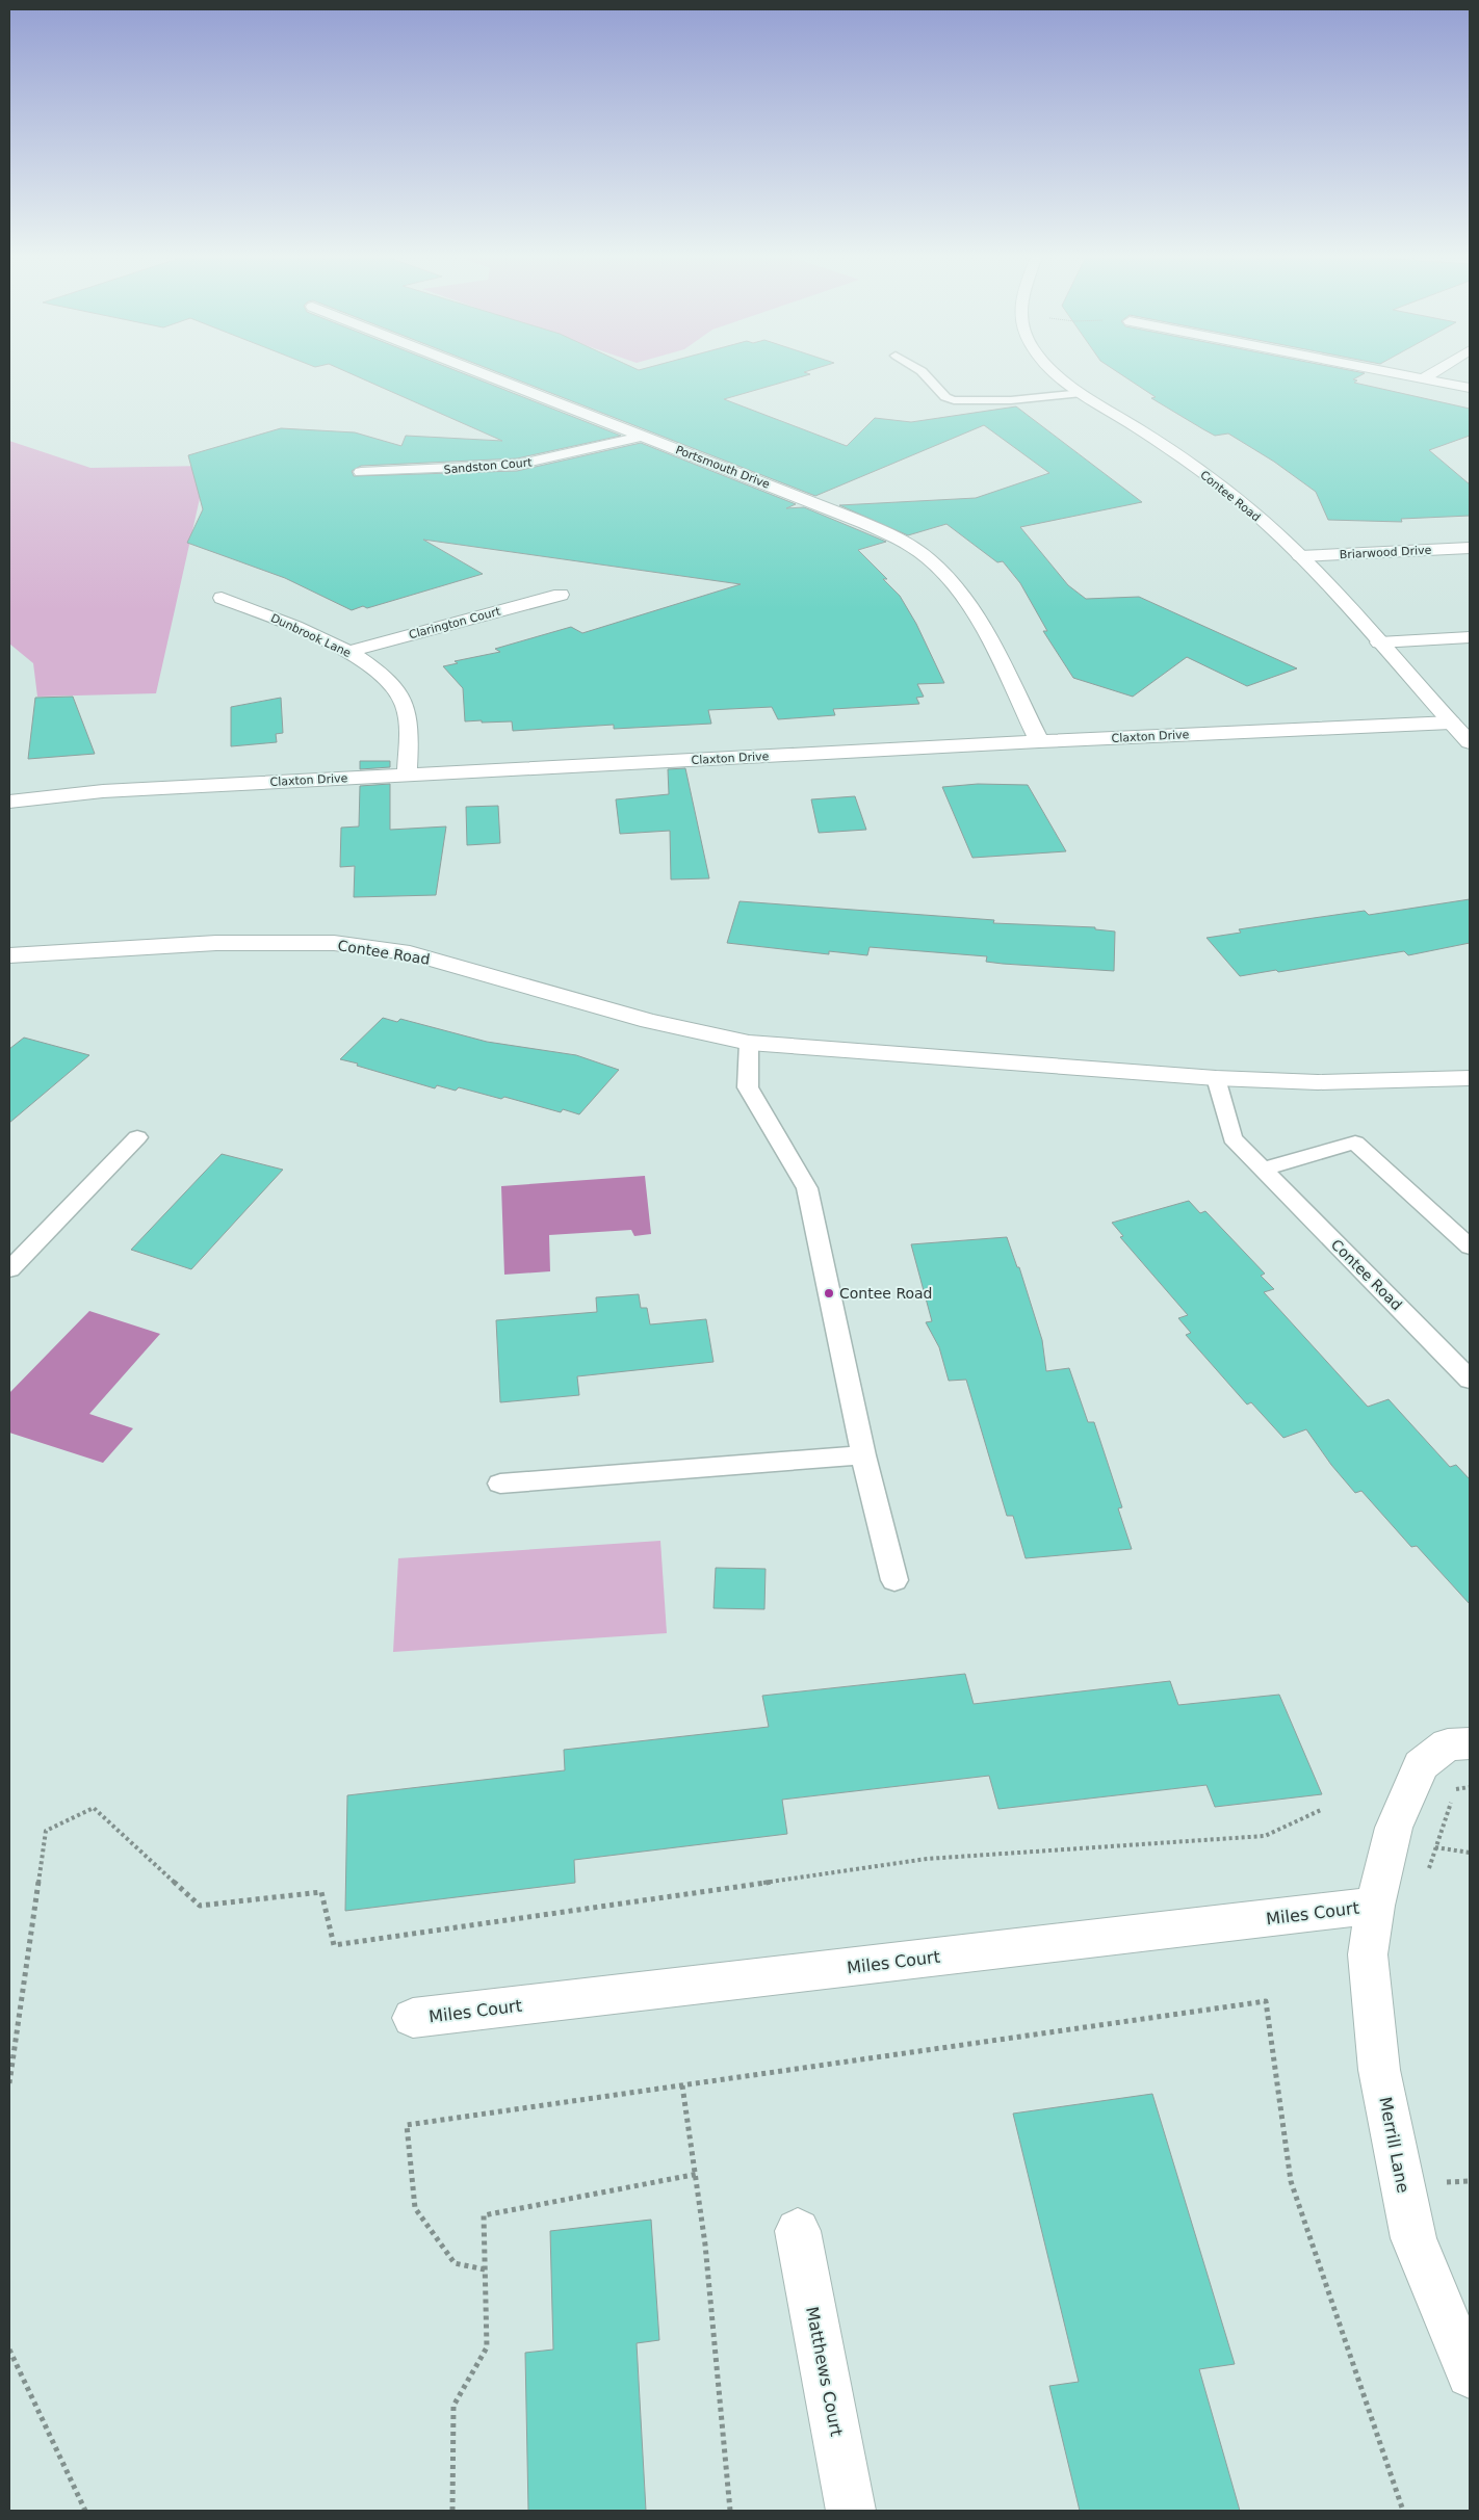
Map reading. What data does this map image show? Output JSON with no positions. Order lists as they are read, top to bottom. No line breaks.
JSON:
{"streets":{"street":["Sandston Court","Portsmouth Drive","Contee Road","Briarwood Drive","Clarington Court","Dunbrook Lane","Claxton Drive","Miles Court","Merrill Lane","Matthews Court"]},"crossings":[["Sandston Court","Portsmouth Drive"],["Portsmouth Drive","Claxton Drive"],["Contee Road","Briarwood Drive"],["Contee Road","Claxton Drive"],["Clarington Court","Dunbrook Lane"],["Dunbrook Lane","Claxton Drive"],["Miles Court","Merrill Lane"]],"places":["Contee Road"]}
